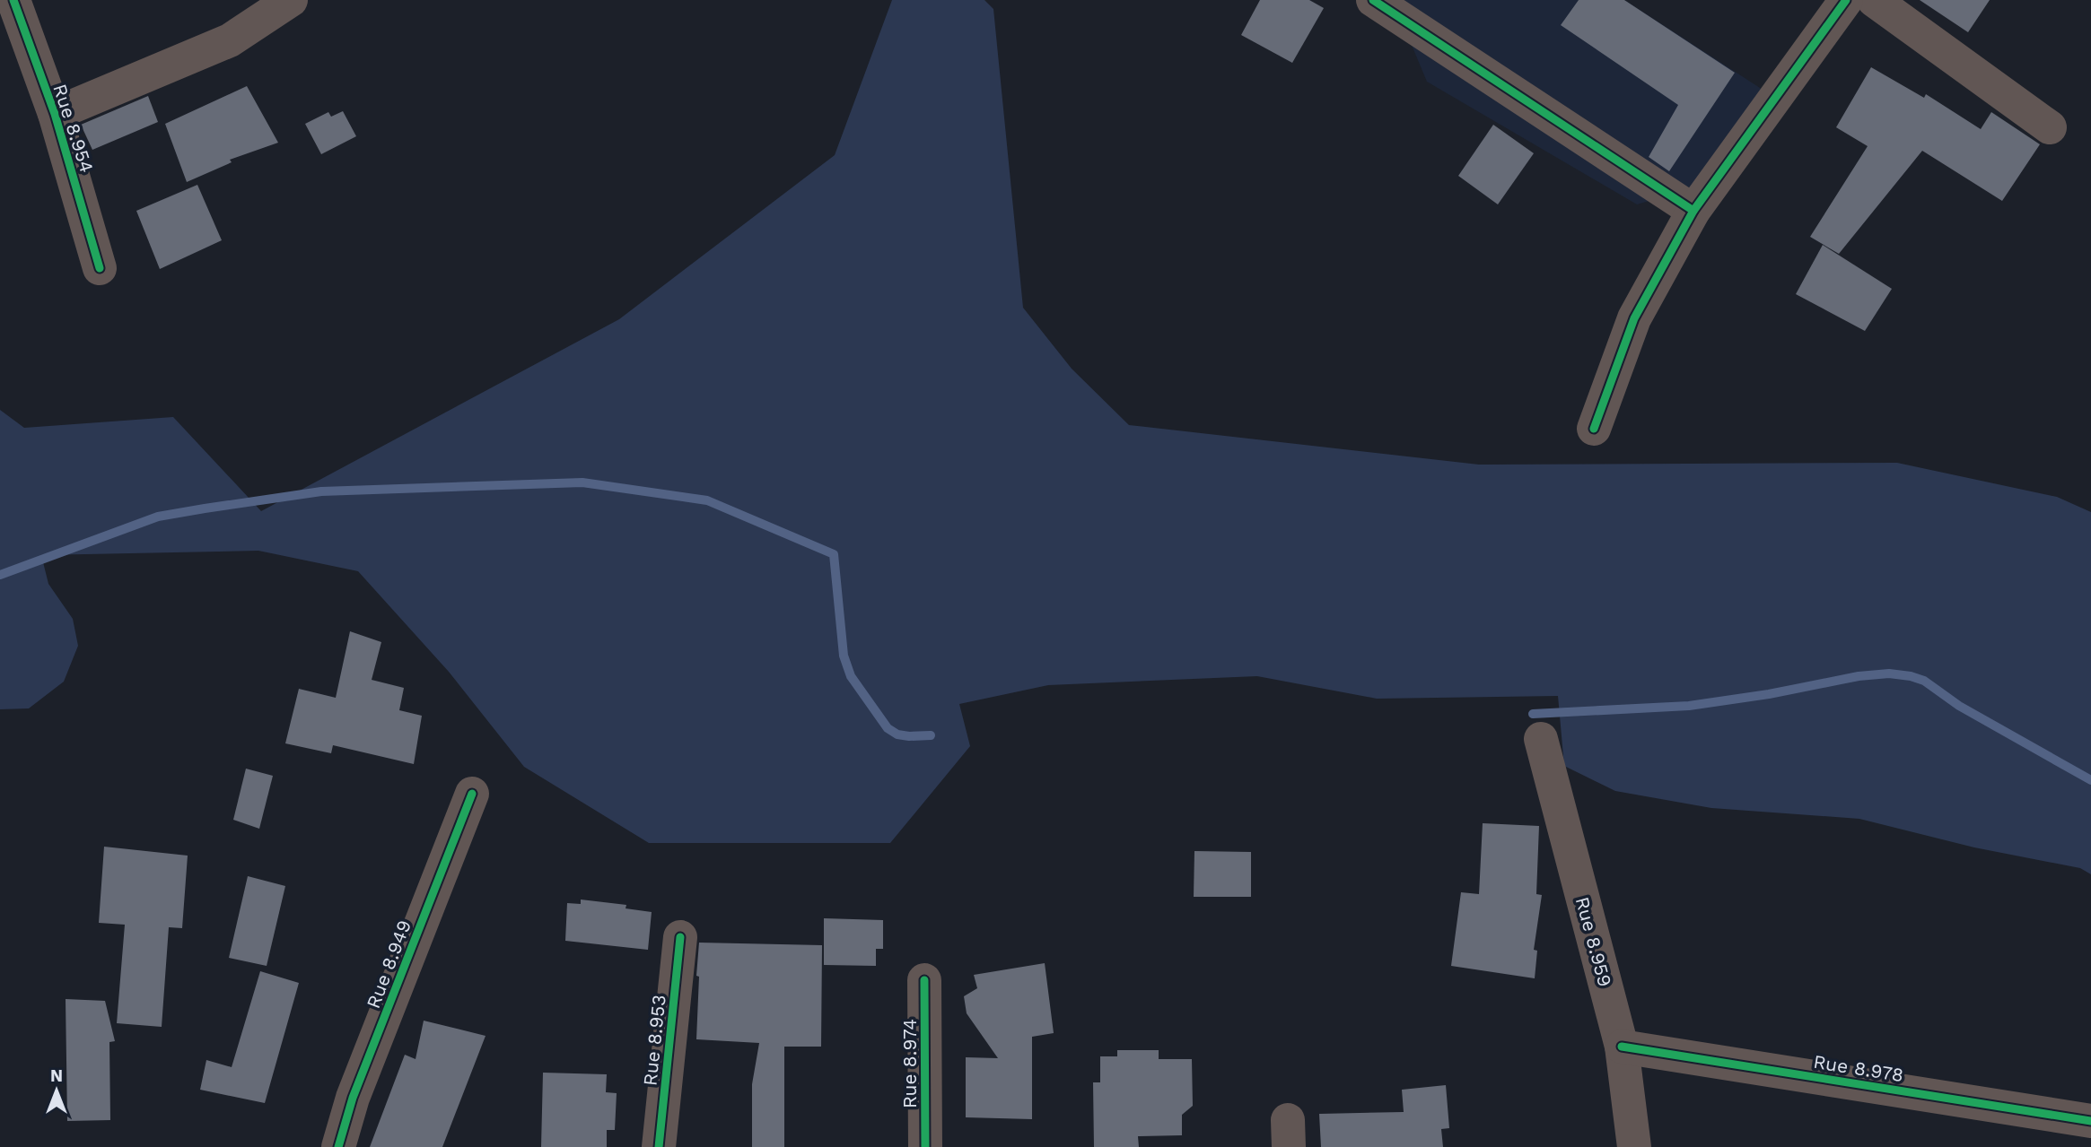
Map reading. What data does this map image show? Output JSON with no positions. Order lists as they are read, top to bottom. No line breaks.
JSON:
{"streets":{"street":["Rue 8.954","Rue 8.959","Rue 8.949","Rue 8.953","Rue 8.974","Rue 8.978"]},"crossings":[["Rue 8.959","Rue 8.978"]],"north":"top"}
